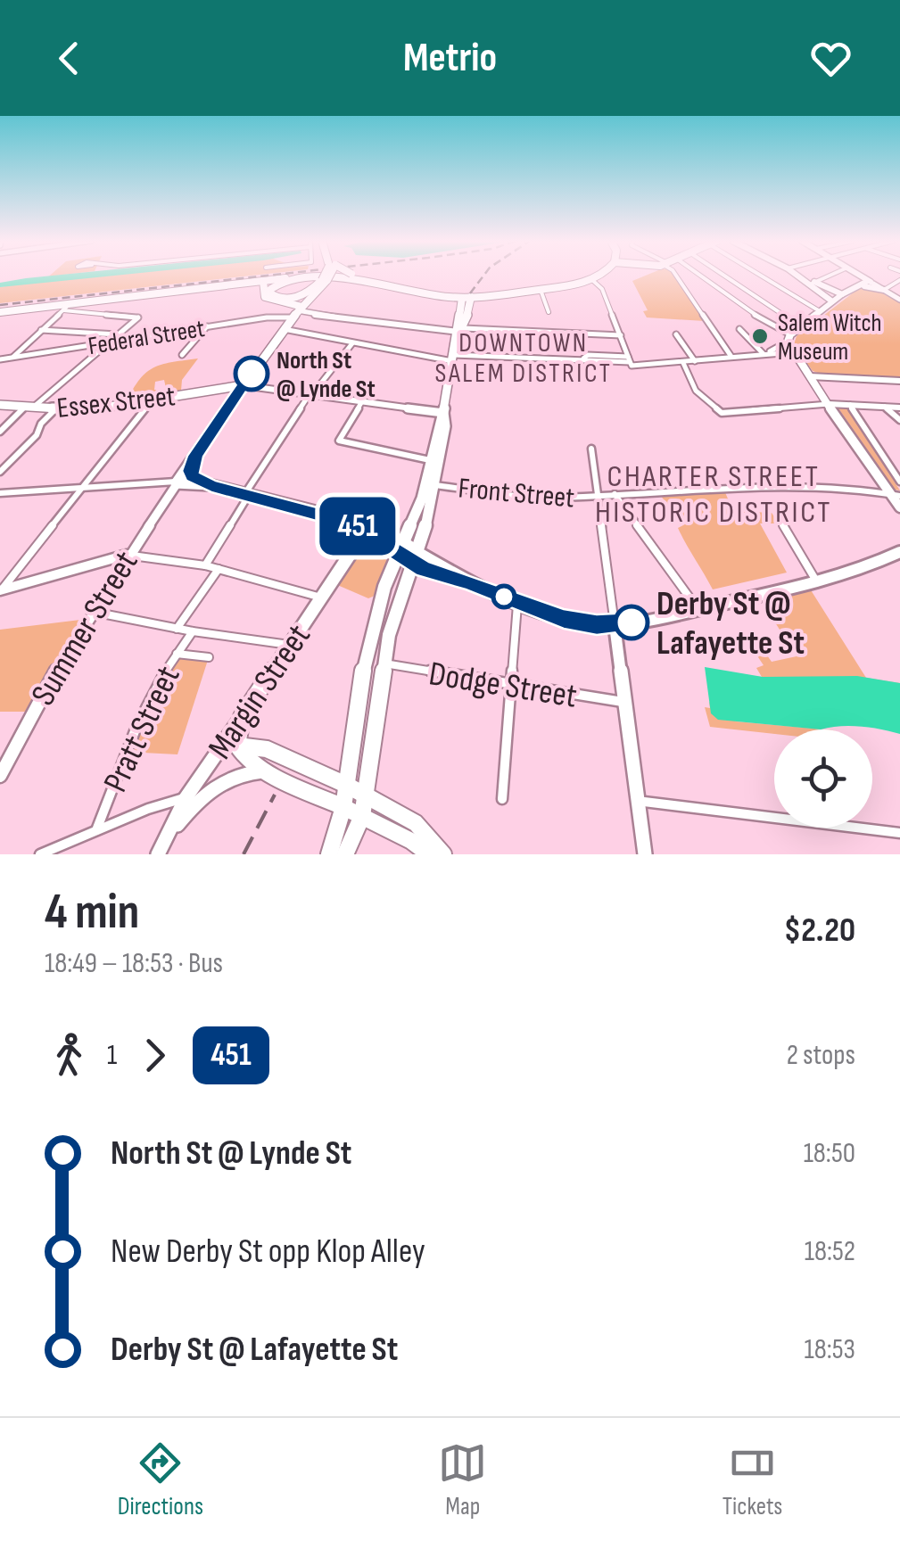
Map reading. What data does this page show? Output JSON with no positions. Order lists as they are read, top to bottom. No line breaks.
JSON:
{"streets":{"main road":["Essex Street","Margin Street"],"street":["Federal Street","Front Street","Summer Street","Dodge Street","Pratt Street"]},"districts":["DOWNTOWN SALEM DISTRICT","CHARTER STREET HISTORIC DISTRICT"],"places":["Salem Witch Museum","North St @ Lynde St","Derby St @ Lafayette St"],"lines":["bus line 451"],"page":{"header":"Metrio","on_map":"451","heading":["4 min","18:49 – 18:53 · Bus","$2.20"],"legs":["1","451","2 stops"],"list":[{"name":"North St @ Lynde St","value":"18:50"},{"name":"New Derby St opp Klop Alley","value":"18:52"},{"name":"Derby St @ Lafayette St","value":"18:53"}],"tabs":["Directions","Map","Tickets"]}}
